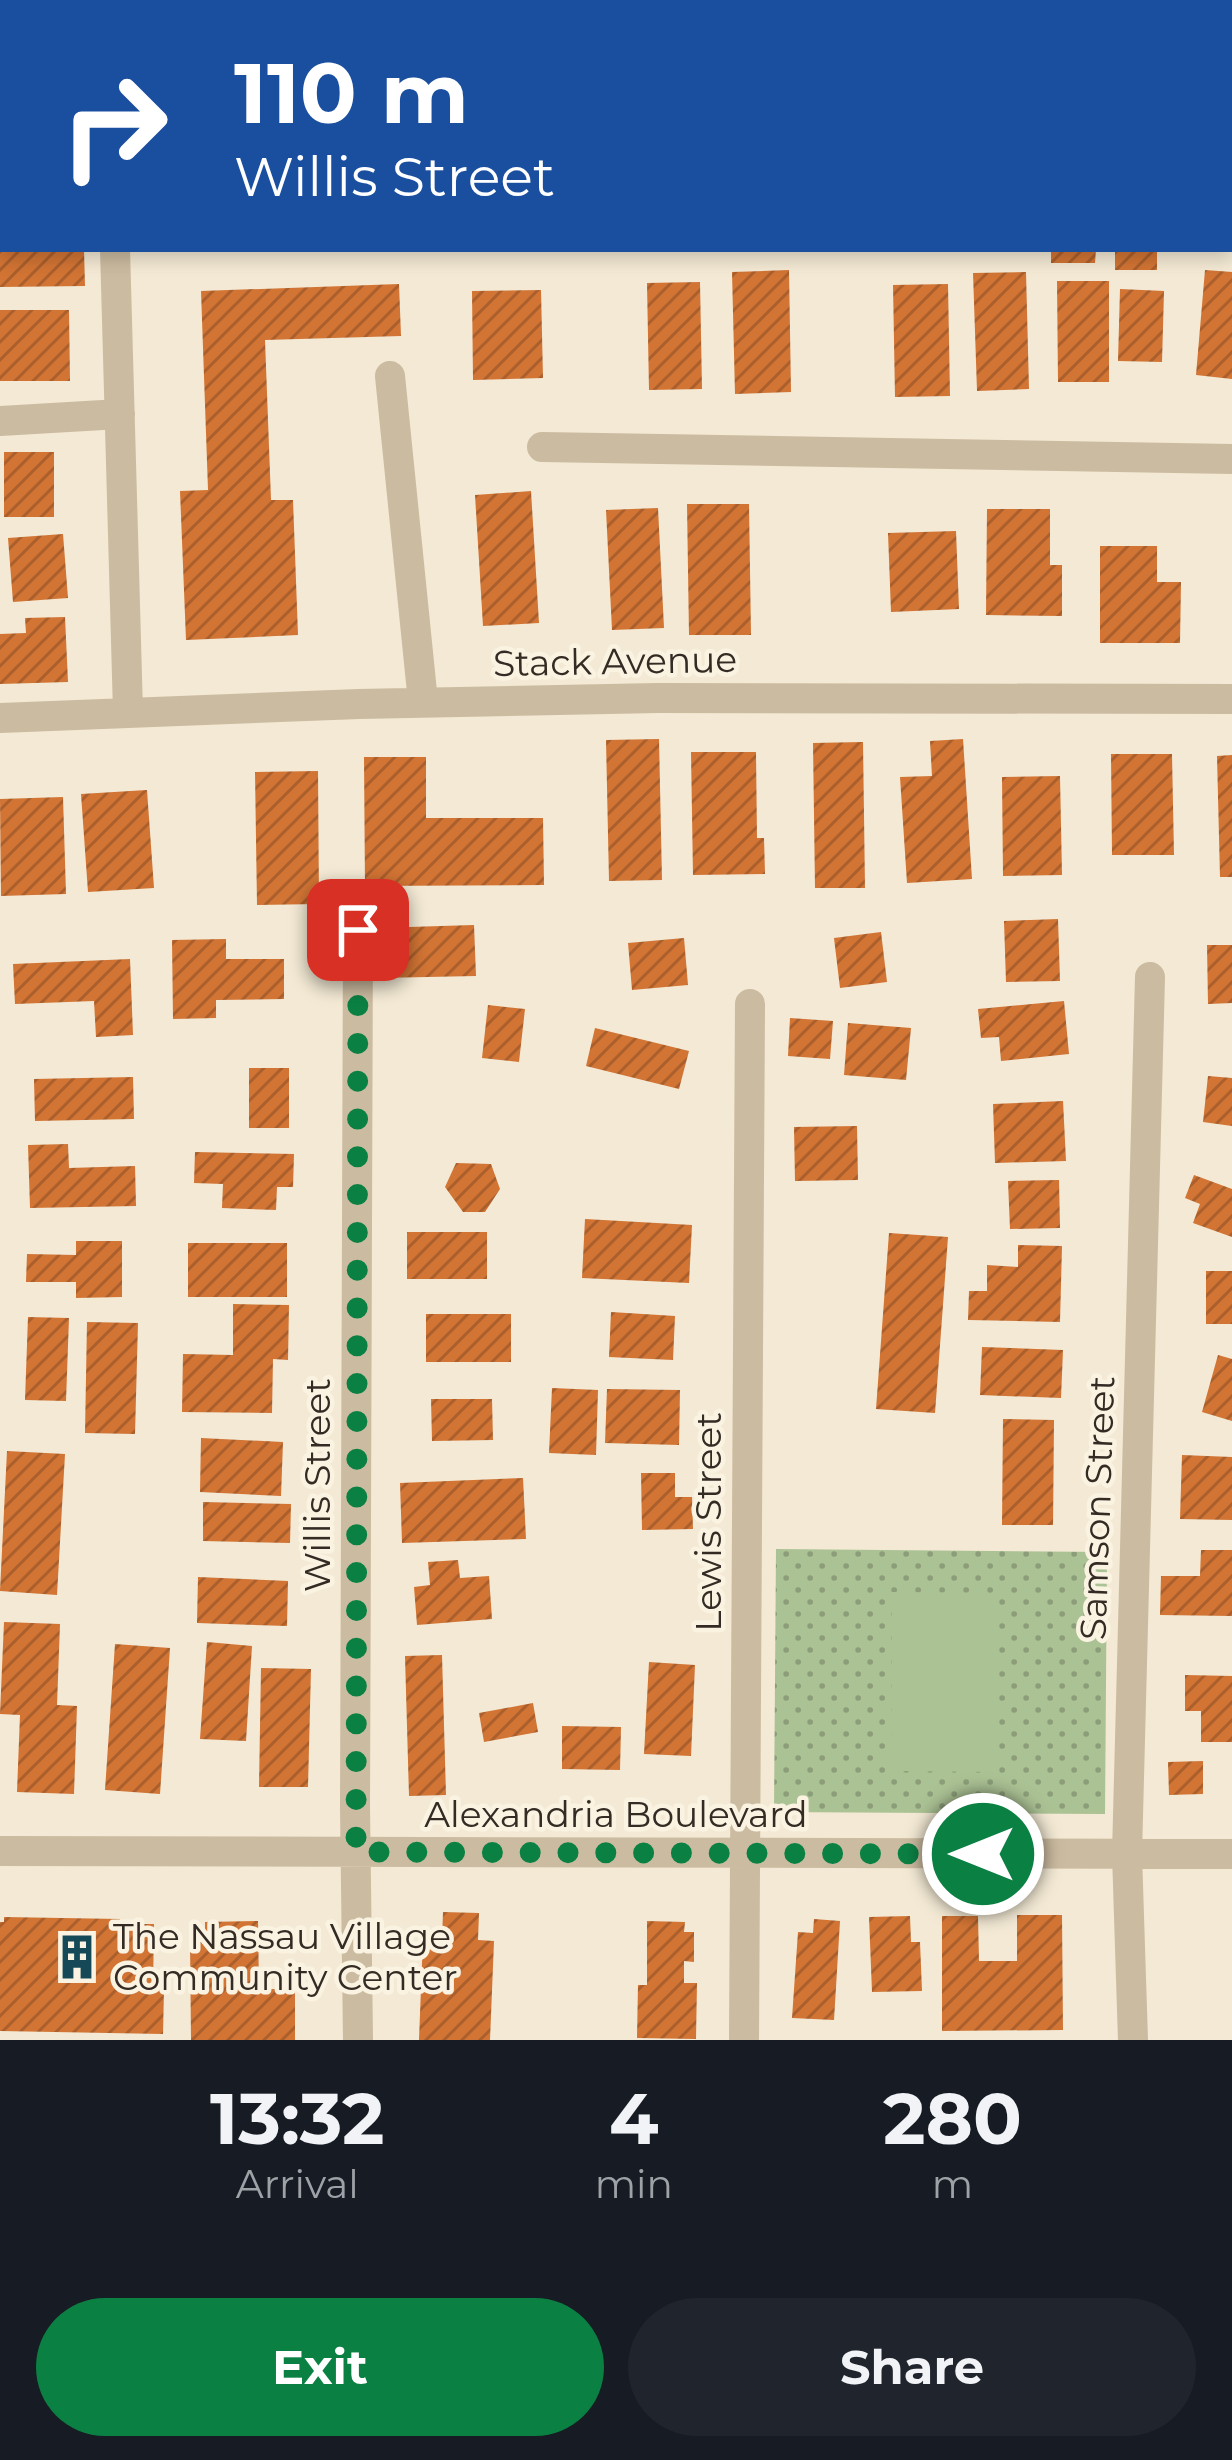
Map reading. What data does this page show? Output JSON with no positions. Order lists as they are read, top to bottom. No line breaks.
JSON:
{"streets":{"street":["Stack Avenue","Willis Street","Samson Street","Lewis Street","Alexandria Boulevard"]},"crossings":[["Willis Street","Alexandria Boulevard"],["Samson Street","Alexandria Boulevard"],["Lewis Street","Alexandria Boulevard"]],"places":{"building":["The Nassau Village Community Center"]},"page":{"turn":["110 m","Willis Street"],"eta":["13:32","Arrival","4","min","280","m"],"buttons":["Exit","Share"]}}
